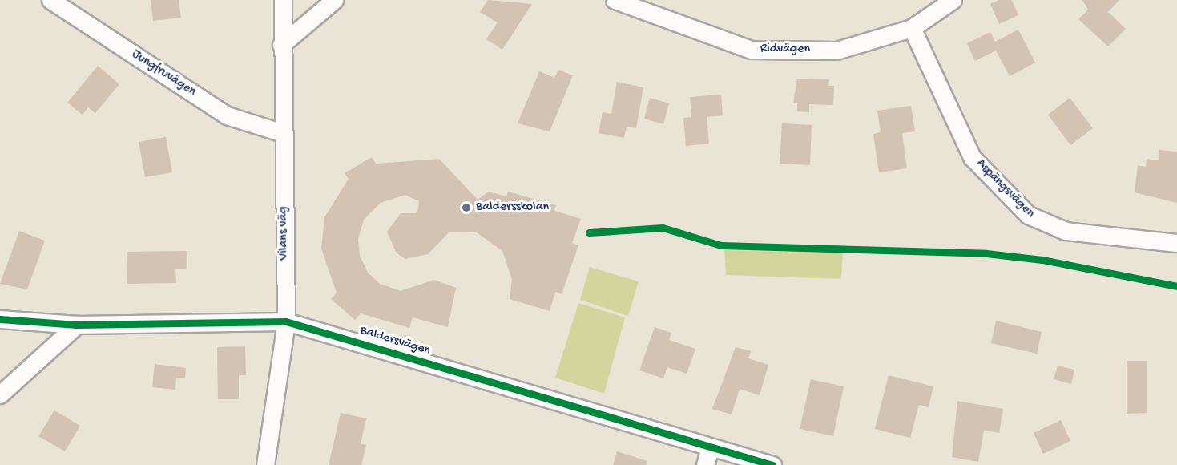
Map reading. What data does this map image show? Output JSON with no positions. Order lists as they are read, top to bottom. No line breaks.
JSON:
{"streets":{"street":["Ridvägen","Jungfruvägen","Aspängsvägen","Vilans väg","Baldersvägen"]},"crossings":[["Ridvägen","Aspängsvägen"],["Jungfruvägen","Vilans väg"],["Vilans väg","Baldersvägen"]],"places":["Baldersskolan"]}
